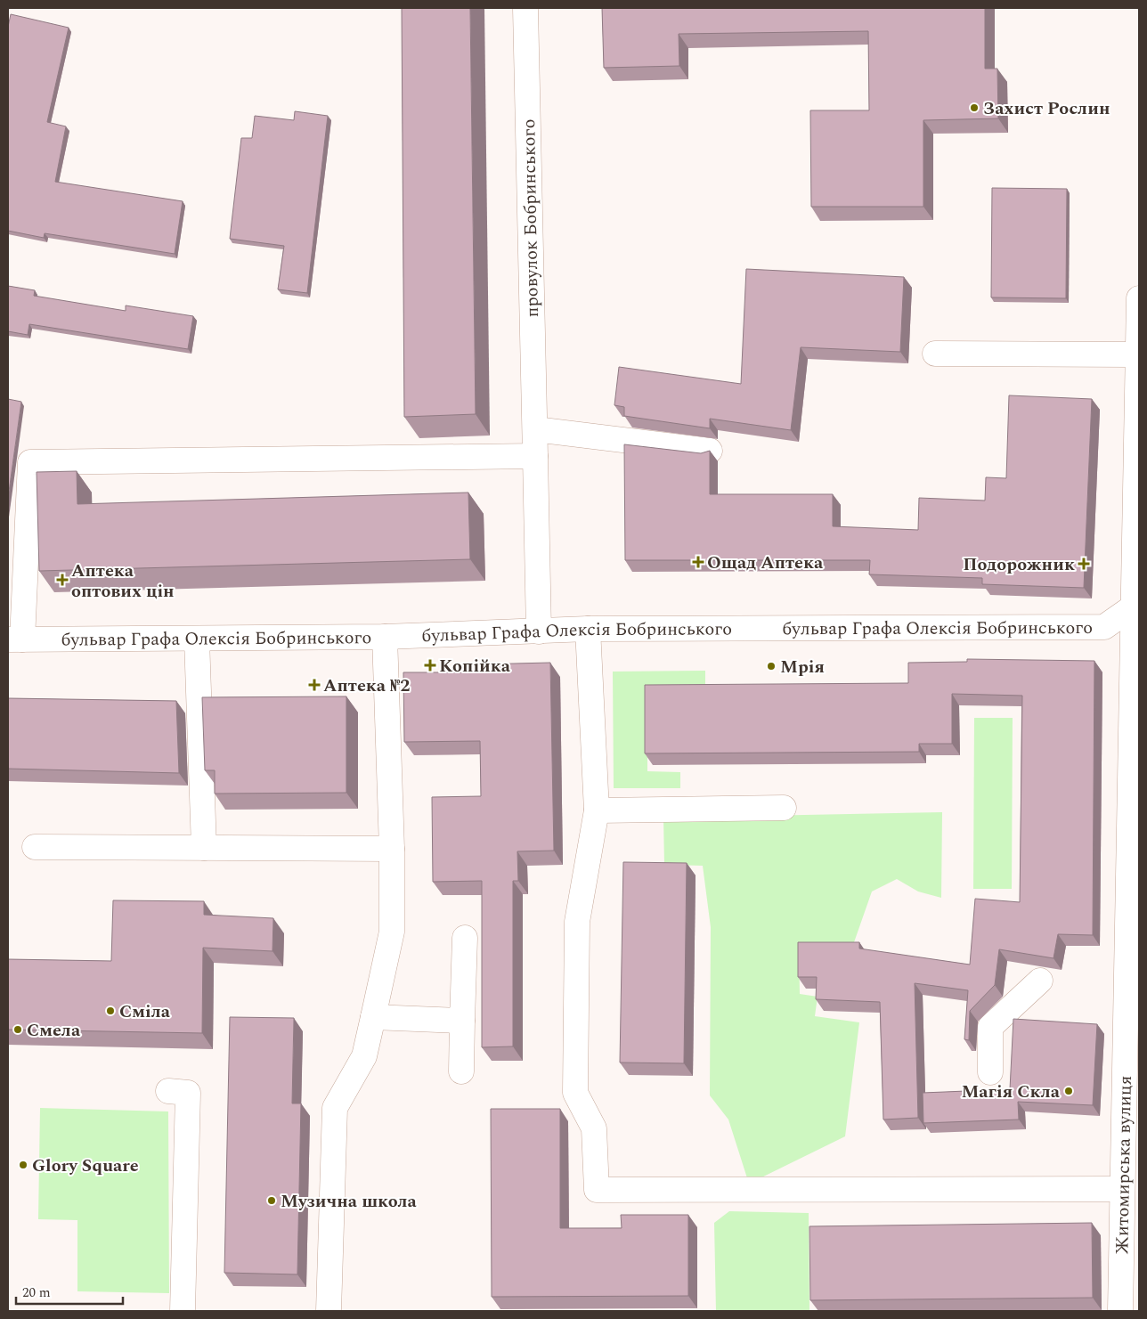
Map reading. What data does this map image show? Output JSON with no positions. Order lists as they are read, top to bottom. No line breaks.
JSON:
{"streets":{"street":["провулок Бобринського","бульвар Графа Олексія Бобринського","Житомирська вулиця"]},"crossings":[["провулок Бобринського","бульвар Графа Олексія Бобринського"],["бульвар Графа Олексія Бобринського","Житомирська вулиця"]],"places":{"other":["Захист Рослин","Мрія","Сміла","Смела","Магія Скла","Glory Square","Музична школа"],"health":["Ощад Аптека","Подорожник","Аптека оптових цін","Копiйка","Аптека №2"]},"scale_bar":"20 m"}
